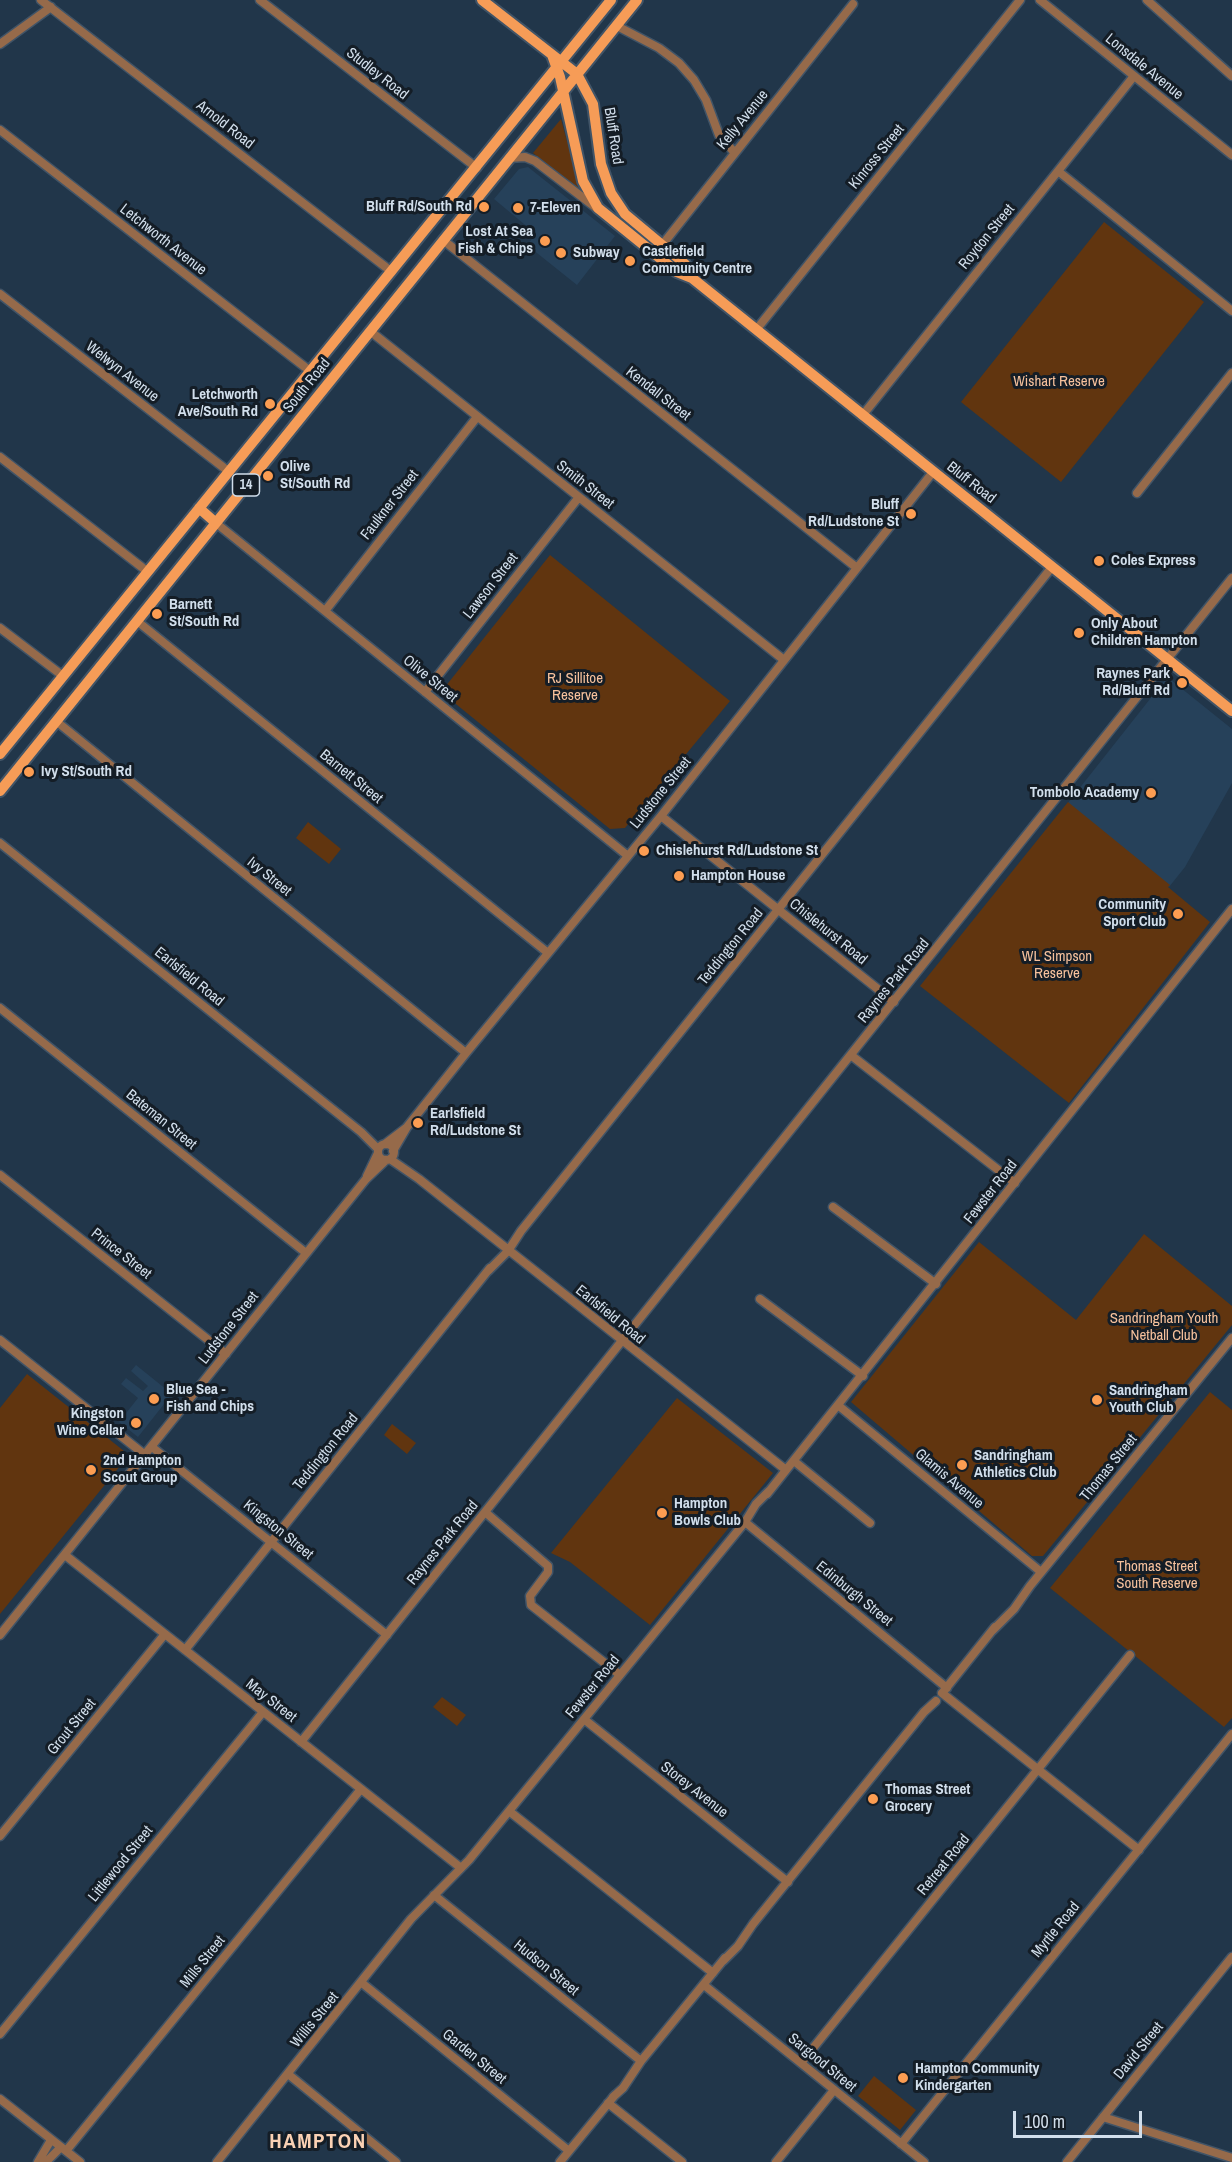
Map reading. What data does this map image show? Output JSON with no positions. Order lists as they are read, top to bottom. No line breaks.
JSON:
{"streets":{"main road":["Bluff Road","South Road","14"],"street":["Lonsdale Avenue","Studley Road","Kelly Avenue","Arnold Road","Kinross Street","Roydon Street","Letchworth Avenue","Welwyn Avenue","Kendall Street","Smith Street","Faulkner Street","Lawson Street","Olive Street","Barnett Street","Ludstone Street","Ivy Street","Chislehurst Road","Teddington Road","Earlsfield Road","Raynes Park Road","Bateman Street","Fewster Road","Prince Street","Thomas Street","Glamis Avenue","Kingston Street","Edinburgh Street","May Street","Grout Street","Storey Avenue","Littlewood Street","Retreat Road","Myrtle Road","Mills Street","Hudson Street","Willis Street","David Street","Garden Street","Sargood Street"]},"crossings":[["Lonsdale Avenue","Roydon Street"],["Studley Road","South Road"],["Kelly Avenue","Bluff Road"],["Arnold Road","South Road"],["Bluff Road","Kinross Street"],["Bluff Road","Roydon Street"],["Bluff Road","South Road"],["Bluff Road","Ludstone Street"],["Bluff Road","Teddington Road"],["Bluff Road","Raynes Park Road"],["Letchworth Avenue","South Road"],["Welwyn Avenue","South Road"],["South Road","Kendall Street"],["South Road","Smith Street"],["South Road","Olive Street"],["South Road","Barnett Street"],["South Road","Ivy Street"],["Kendall Street","Ludstone Street"],["Smith Street","Faulkner Street"],["Smith Street","Lawson Street"],["Smith Street","Ludstone Street"],["Faulkner Street","Olive Street"],["Lawson Street","Olive Street"],["Olive Street","Ludstone Street"],["Barnett Street","Ludstone Street"],["Ludstone Street","Ivy Street"],["Ludstone Street","Chislehurst Road"],["Ludstone Street","Earlsfield Road"],["Ludstone Street","Bateman Street"],["Ludstone Street","Prince Street"],["Ludstone Street","Kingston Street"],["Ludstone Street","May Street"],["Chislehurst Road","Teddington Road"],["Chislehurst Road","Raynes Park Road"],["Teddington Road","Earlsfield Road"],["Teddington Road","Kingston Street"],["Teddington Road","May Street"],["Earlsfield Road","Raynes Park Road"],["Earlsfield Road","Fewster Road"],["Raynes Park Road","Kingston Street"],["Raynes Park Road","May Street"],["Fewster Road","Glamis Avenue"],["Fewster Road","Edinburgh Street"],["Fewster Road","May Street"],["Fewster Road","Storey Avenue"],["Fewster Road","Willis Street"],["Thomas Street","Glamis Avenue"],["Thomas Street","Edinburgh Street"],["Thomas Street","Storey Avenue"],["Thomas Street","Hudson Street"],["Thomas Street","Garden Street"],["Thomas Street","Sargood Street"],["Edinburgh Street","Retreat Road"],["Edinburgh Street","Myrtle Road"],["May Street","Grout Street"],["May Street","Littlewood Street"],["May Street","Mills Street"],["May Street","Willis Street"],["Retreat Road","Sargood Street"],["Myrtle Road","Sargood Street"],["Hudson Street","Willis Street"],["Willis Street","Garden Street"]],"districts":["HAMPTON"],"parks":["Wishart Reserve","RJ Sillitoe Reserve","WL Simpson Reserve","Sandringham Youth Netball Club","Thomas Street South Reserve"],"places":["Bluff Rd/South Rd","7-Eleven","Lost At Sea Fish & Chips","Subway","Castlefield Community Centre","Letchworth Ave/South Rd","Olive St/South Rd","Bluff Rd/Ludstone St","Coles Express","Barnett St/South Rd","Only About Children Hampton","Raynes Park Rd/Bluff Rd","Ivy St/South Rd","Tombolo Academy","Chislehurst Rd/Ludstone St","Hampton House","Community Sport Club","Earlsfield Rd/Ludstone St","Blue Sea - Fish and Chips","Sandringham Youth Club","Kingston Wine Cellar","Sandringham Athletics Club","2nd Hampton Scout Group","Hampton Bowls Club","Thomas Street Grocery","Hampton Community Kindergarten"],"scale_bar":"100 m"}
